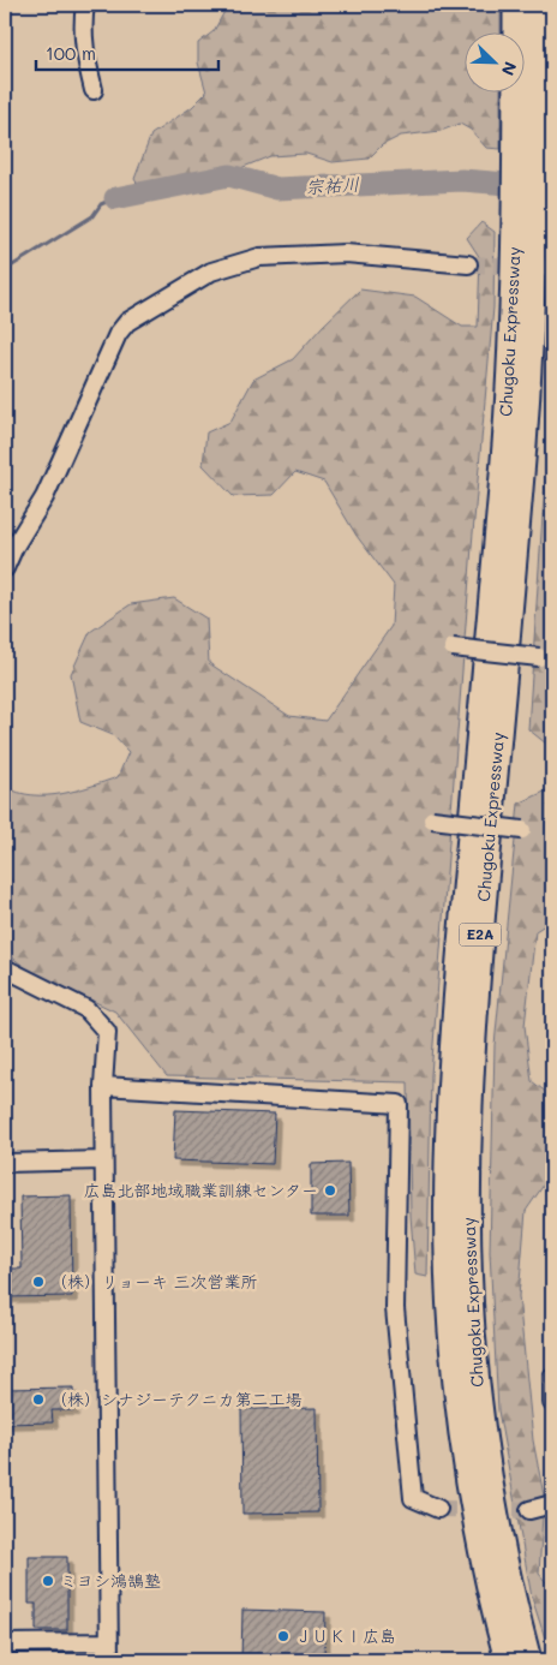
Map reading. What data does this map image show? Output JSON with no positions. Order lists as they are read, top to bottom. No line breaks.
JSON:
{"streets":{"highway":["Chugoku Expressway","E2A"]},"water":["宗祐川"],"places":["広島北部地域職業訓練センター","（株）リョーキ 三次営業所","（株）シナジーテクニカ第二工場","ミヨシ鴻鵠塾","ＪＵＫＩ広島"],"scale_bar":"100 m","north":"bottom right"}
